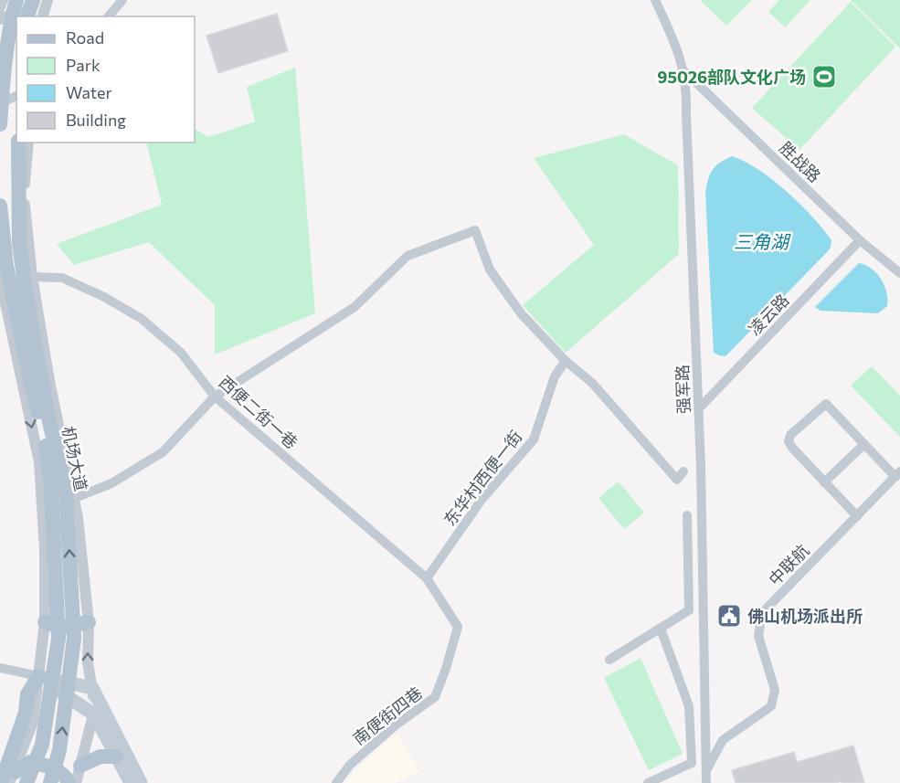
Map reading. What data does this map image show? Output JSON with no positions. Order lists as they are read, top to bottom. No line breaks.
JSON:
{"streets":{"main road":["机场大道"],"street":["胜战路","凌云路","强军路","西便二街一巷","东华村西便一街","中联航","南便街四巷"]},"crossings":[["胜战路","凌云路"],["胜战路","强军路"],["凌云路","强军路"],["强军路","中联航"],["西便二街一巷","东华村西便一街"],["西便二街一巷","南便街四巷"],["东华村西便一街","南便街四巷"]],"water":["三角湖"],"places":{"sports":["95026部队文化广场"],"public building":["佛山机场派出所"]},"legend":["Road","Park","Water","Building"]}
